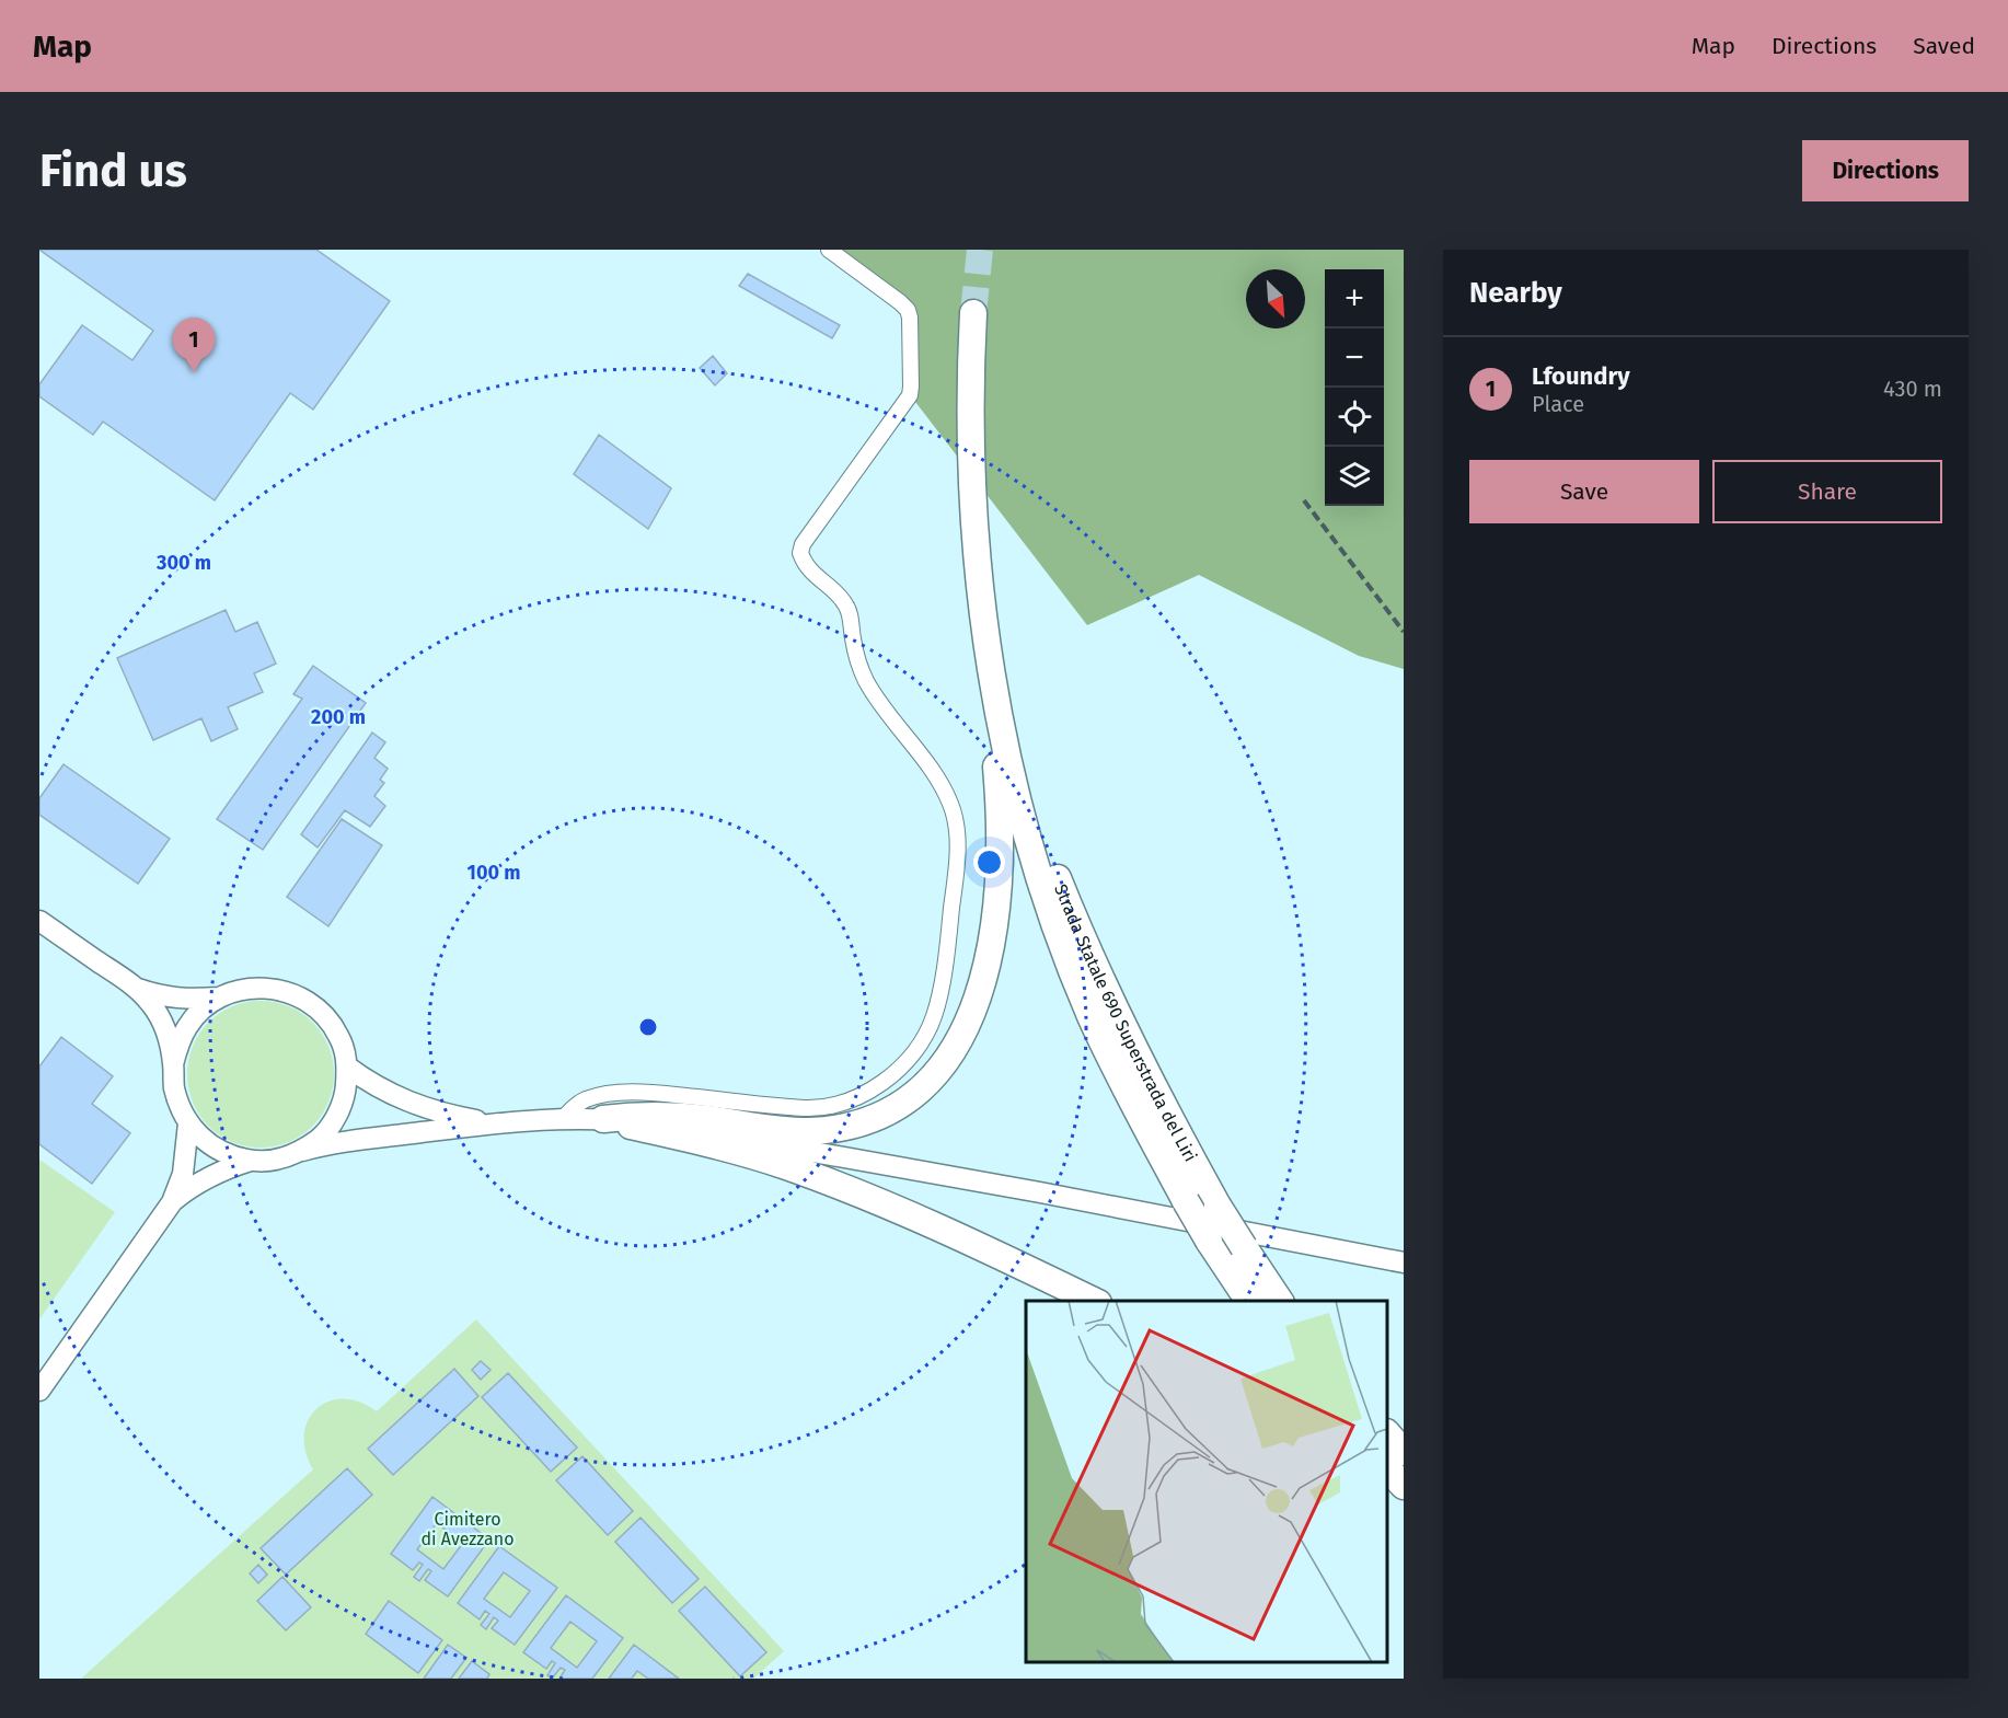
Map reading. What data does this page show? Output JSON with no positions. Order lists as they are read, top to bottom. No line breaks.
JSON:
{"streets":{"highway":["Strada Statale 690 Superstrada del Liri"]},"parks":["Cimitero di Avezzano"],"north":"bottom right","page":{"header":"Map","nav":["Map","Directions","Saved"],"buttons":["Directions",["Save","Share"]],"title":"Find us","heading":"Nearby","map_buttons":["+","−"],"pins":"1","list":[{"mark":"1","name":"Lfoundry","note":"Place","value":"430 m"}]},"rings":["300 m","200 m","100 m"]}
